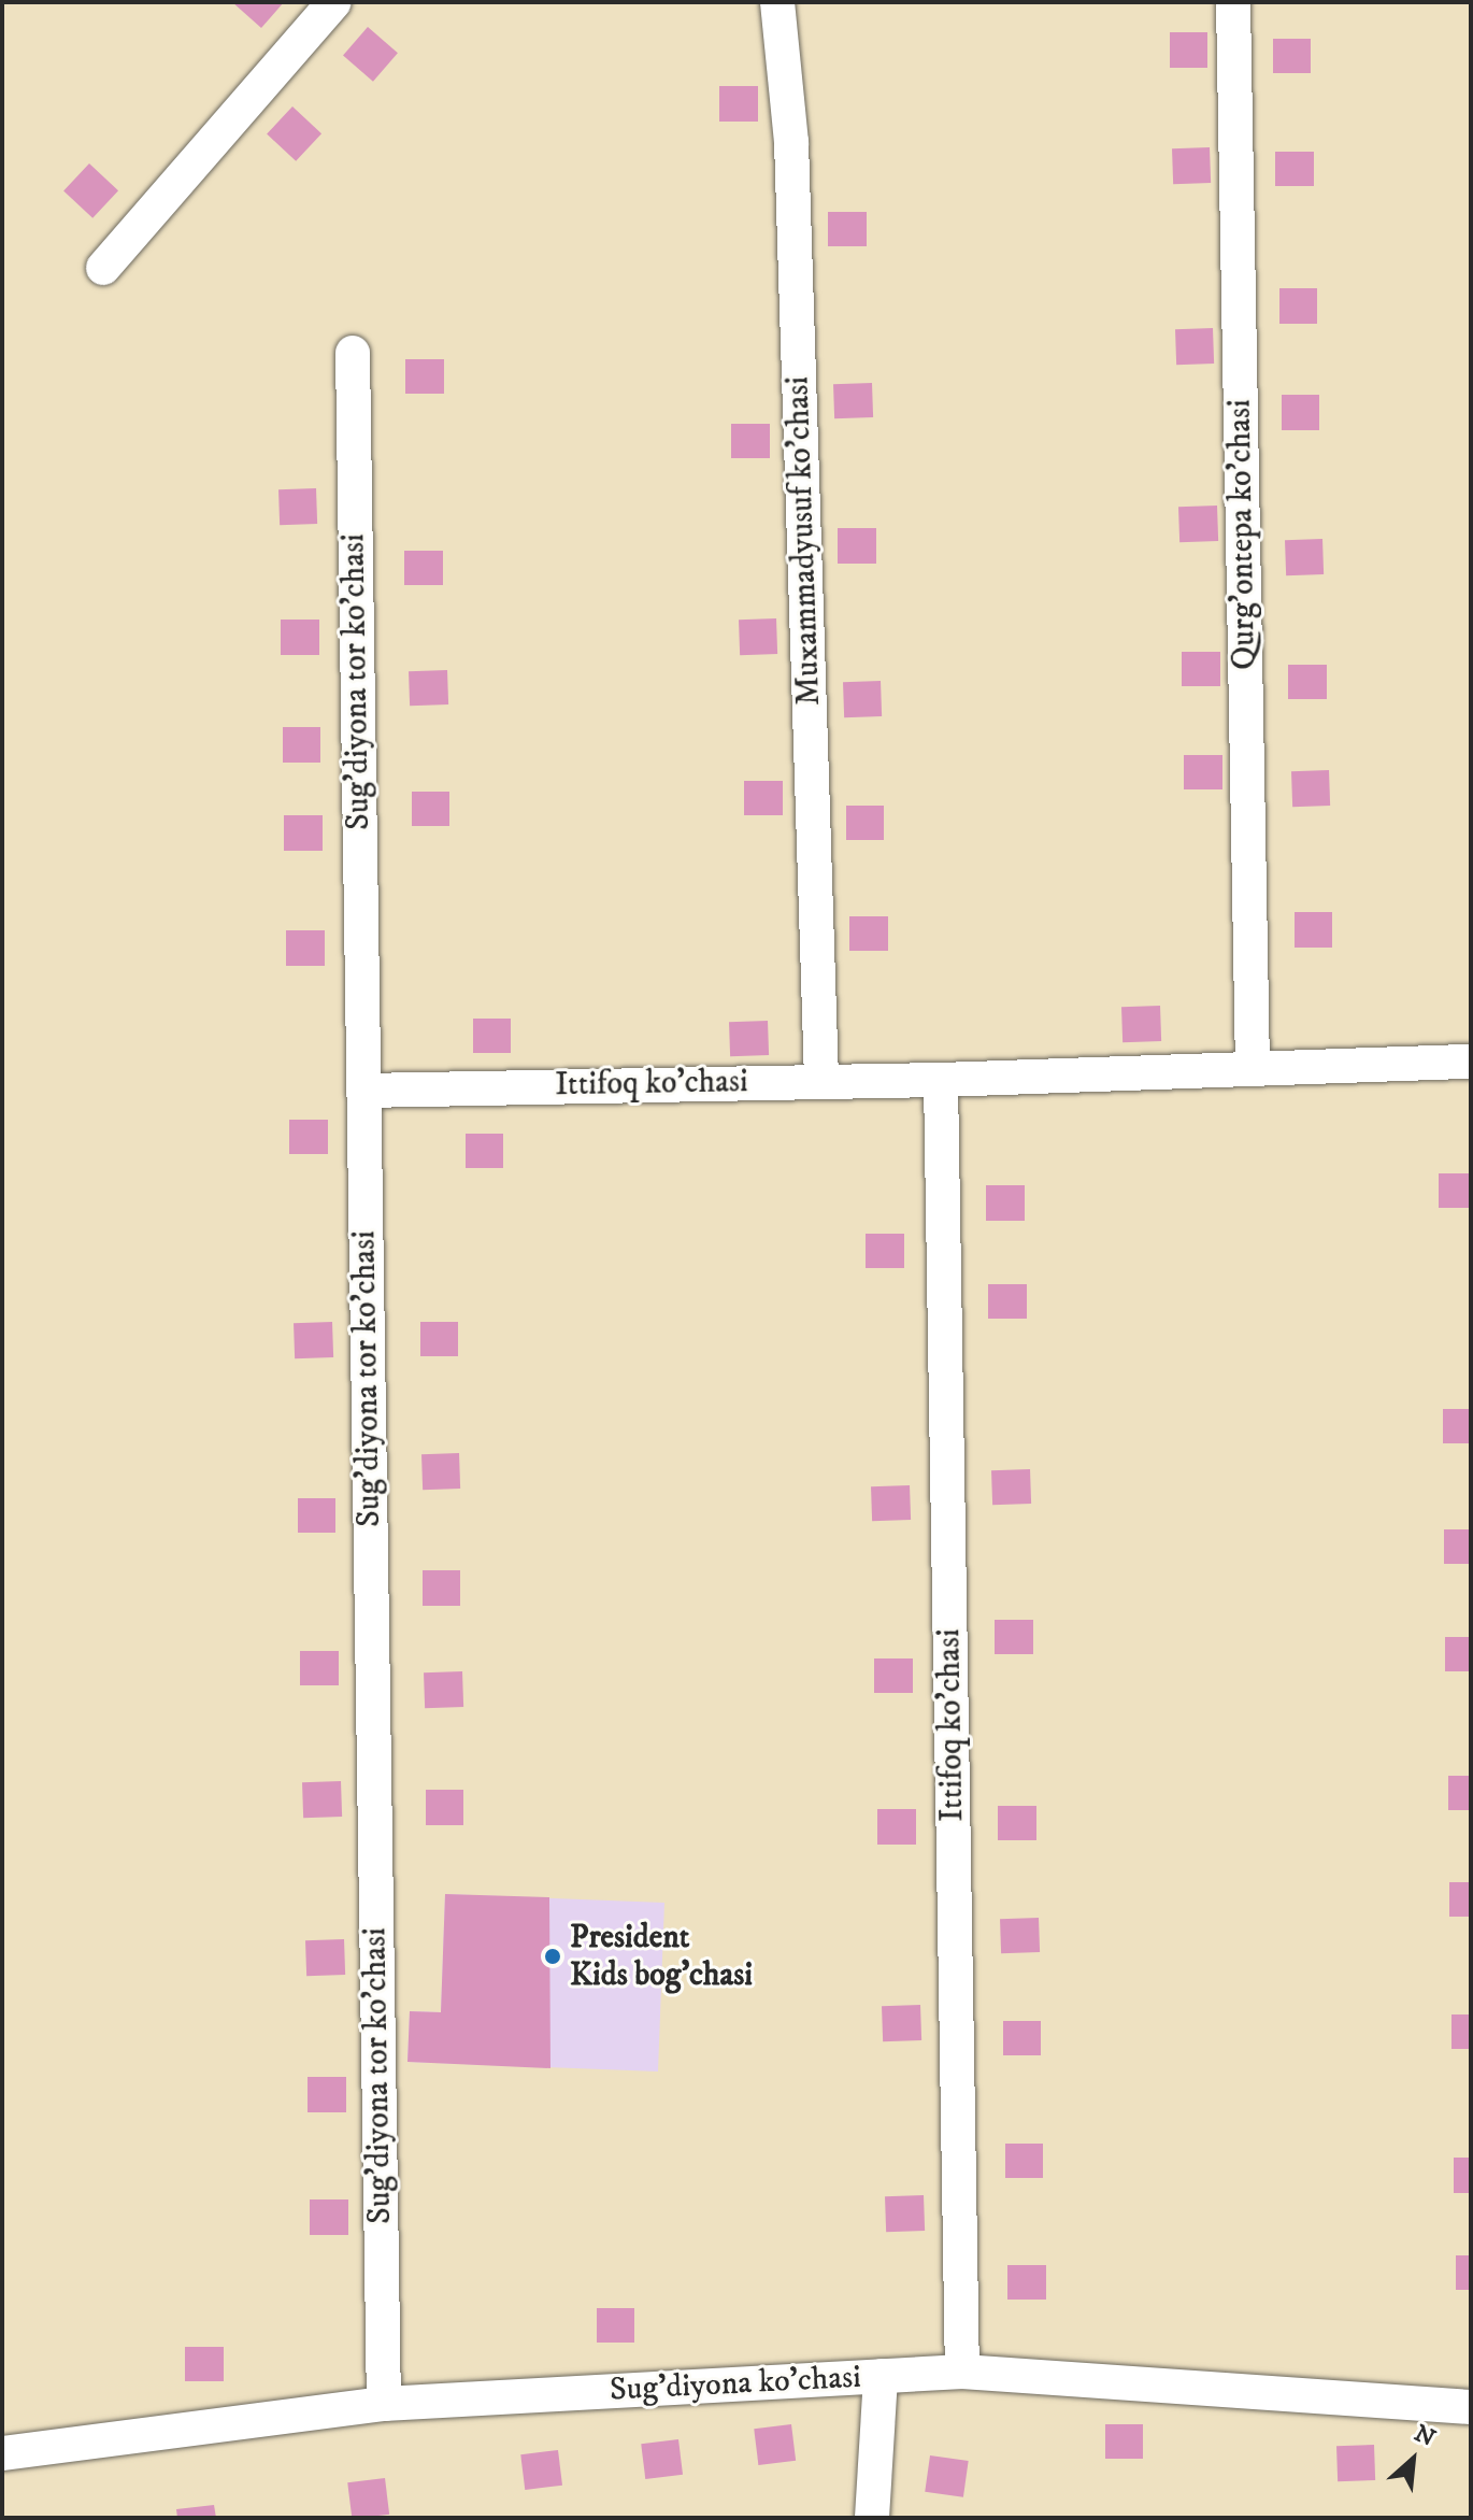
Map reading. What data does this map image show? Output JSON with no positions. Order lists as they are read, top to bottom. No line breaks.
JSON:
{"streets":{"street":["Qurg'ontepa ko'chasi","Muxammadyusuf ko'chasi","Sug'diyona tor ko'chasi","Ittifoq ko'chasi","Sug'diyona ko'chasi"]},"crossings":[["Qurg'ontepa ko'chasi","Ittifoq ko'chasi"],["Muxammadyusuf ko'chasi","Ittifoq ko'chasi"],["Sug'diyona tor ko'chasi","Ittifoq ko'chasi"],["Sug'diyona tor ko'chasi","Sug'diyona ko'chasi"],["Ittifoq ko'chasi","Sug'diyona ko'chasi"]],"places":["President Kids bog'chasi"],"north":"top right"}
